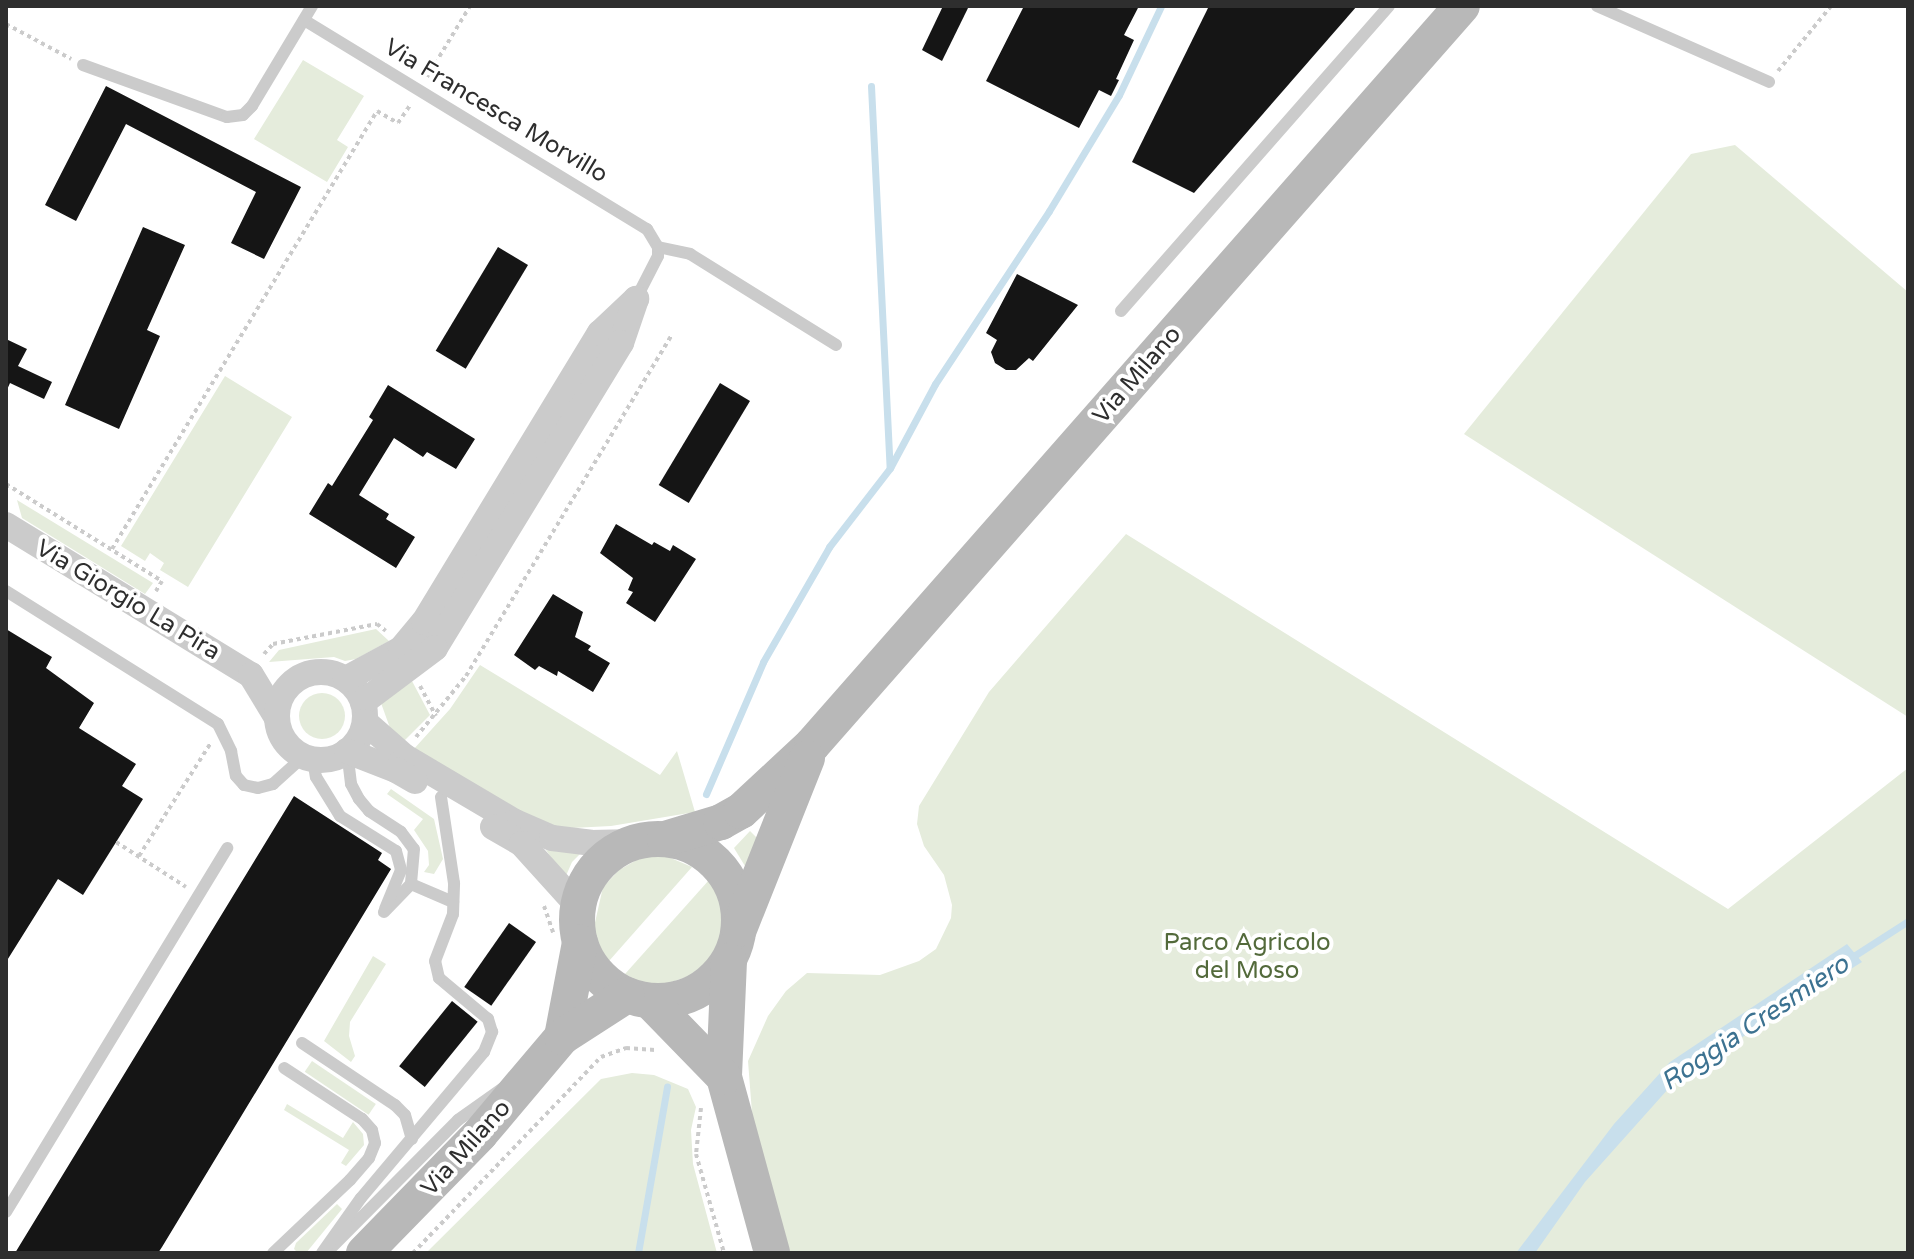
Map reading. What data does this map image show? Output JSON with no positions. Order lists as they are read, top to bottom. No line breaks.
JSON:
{"streets":{"main road":["Via Milano"],"street":["Via Giorgio La Pira"],"lane":["Via Francesca Morvillo"]},"water":["Roggia Cresmiero"],"parks":["Parco Agricolo del Moso"]}
